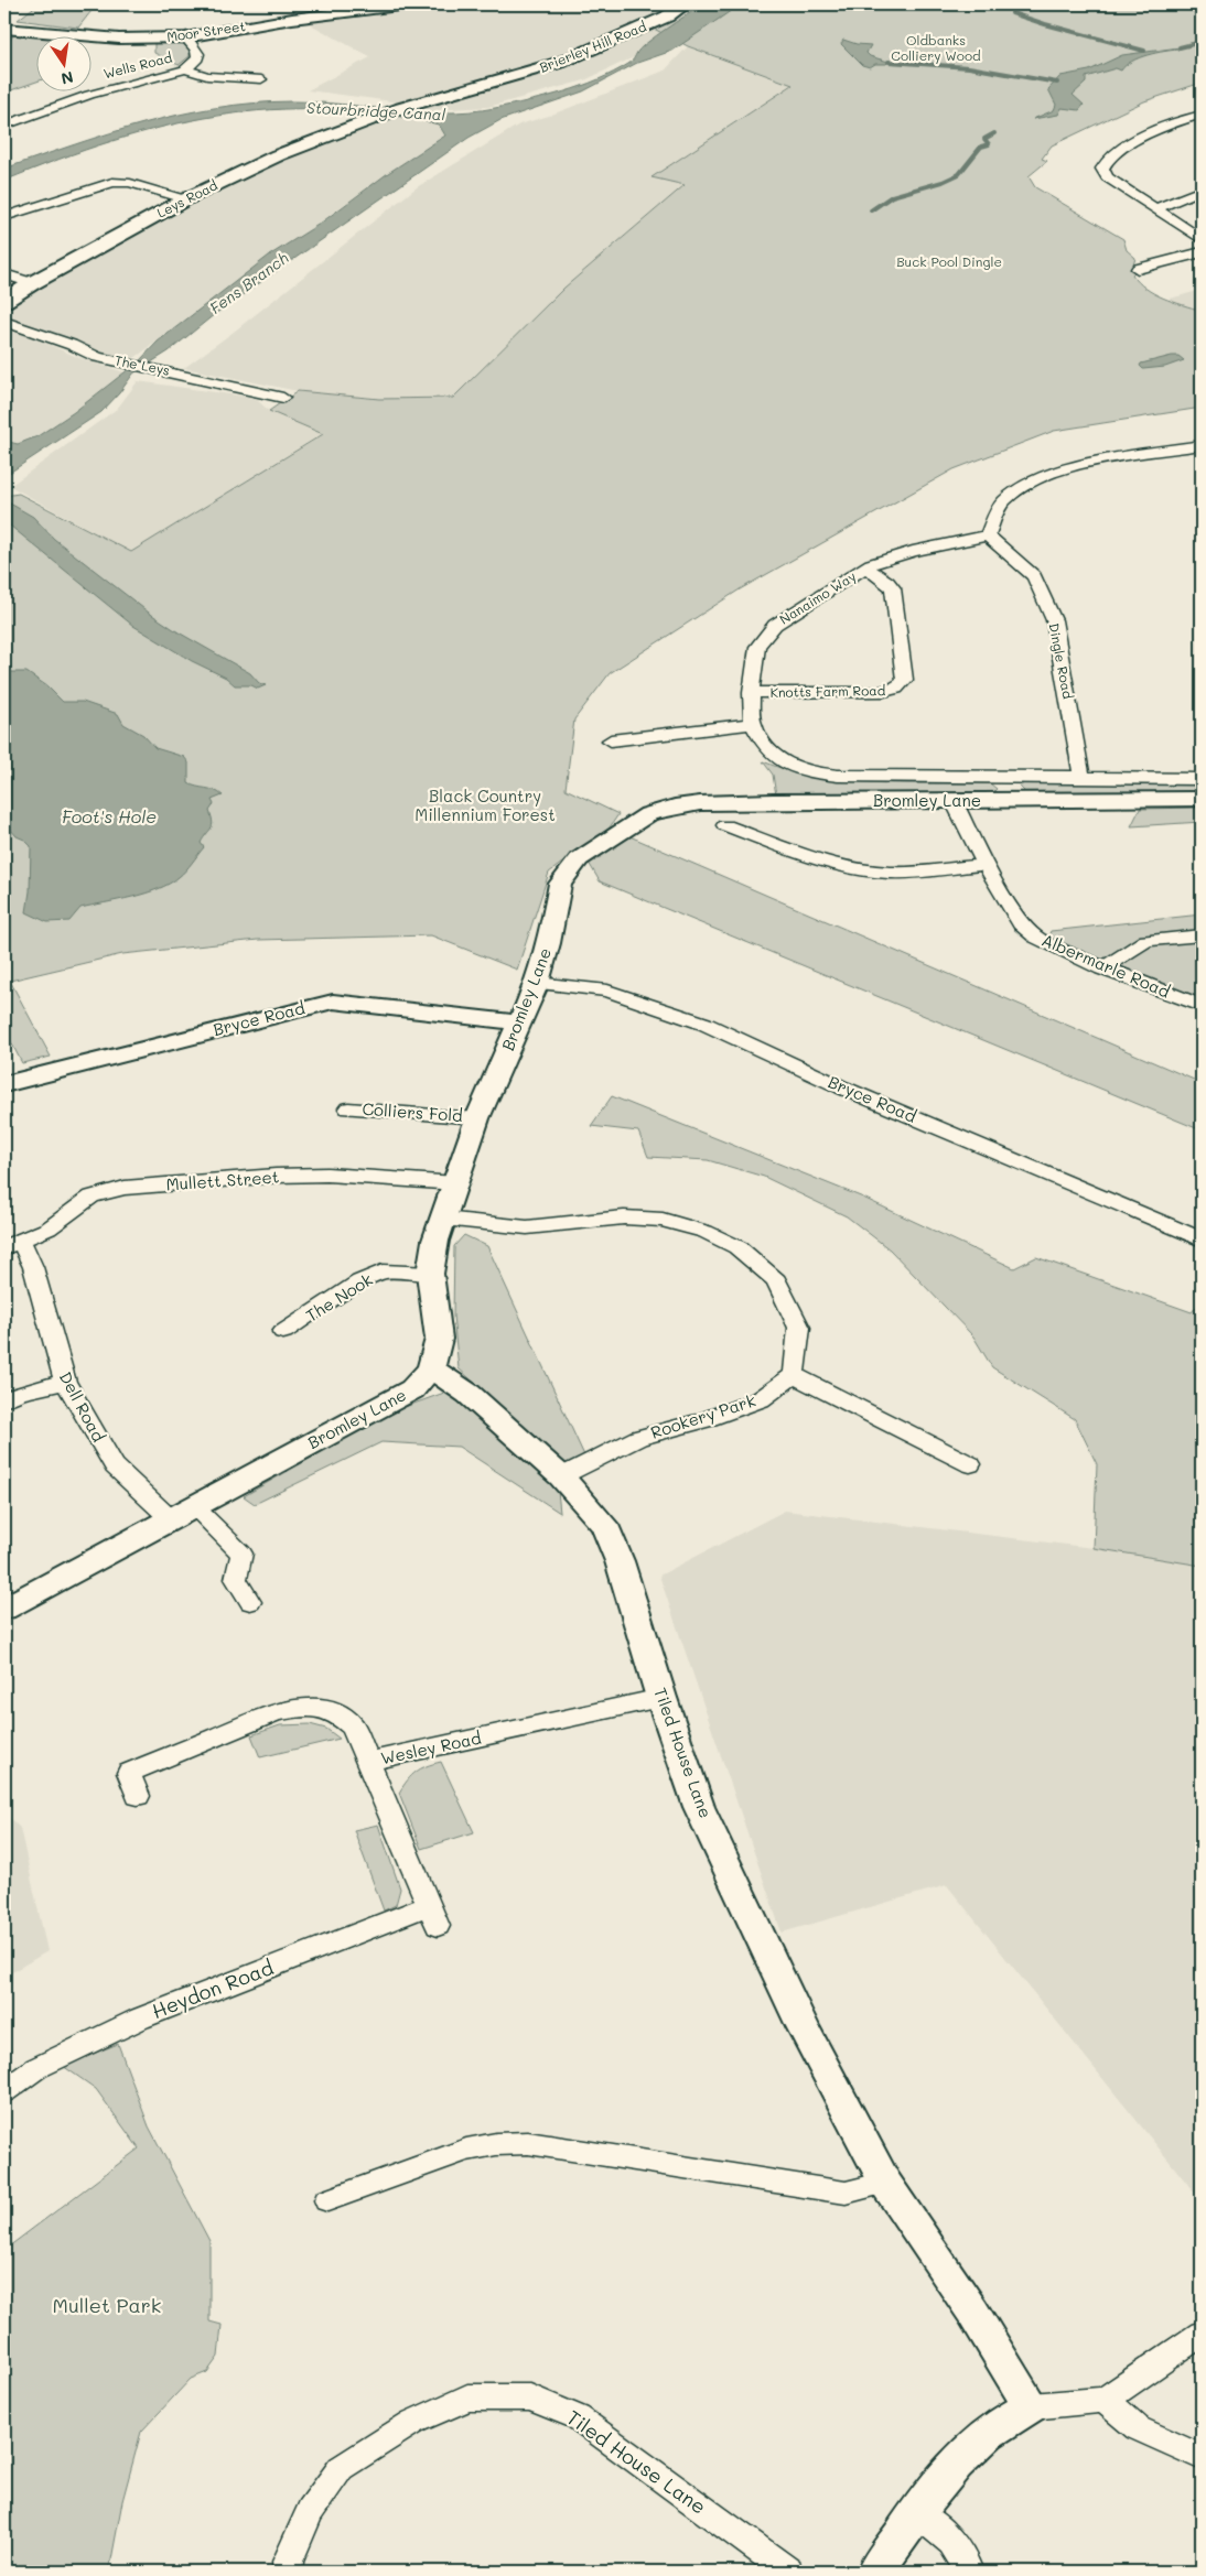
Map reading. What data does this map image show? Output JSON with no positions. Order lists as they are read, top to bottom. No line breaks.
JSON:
{"streets":{"main road":["Brierley Hill Road","Leys Road"],"street":["Moor Street","Wells Road","The Leys","Nanaimo Way","Dingle Road","Knotts Farm Road","Bromley Lane","Albermarle Road","Bryce Road","Colliers Fold","Mullett Street","The Nook","Dell Road","Rookery Park","Wesley Road","Tiled House Lane","Heydon Road"]},"crossings":[["Moor Street","Wells Road"],["Brierley Hill Road","Leys Road"],["Nanaimo Way","Dingle Road"],["Nanaimo Way","Knotts Farm Road"],["Bromley Lane","Albermarle Road"],["Bromley Lane","Bryce Road"],["Bromley Lane","Colliers Fold"],["Bromley Lane","Mullett Street"],["Bromley Lane","The Nook"],["Bromley Lane","Dell Road"],["Bromley Lane","Tiled House Lane"],["Mullett Street","Dell Road"],["Rookery Park","Tiled House Lane"],["Wesley Road","Tiled House Lane"],["Wesley Road","Heydon Road"]],"water":["Stourbridge Canal","Fens Branch","Foot's Hole"],"parks":["Oldbanks Colliery Wood","Buck Pool Dingle","Black Country Millennium Forest","Mullet Park"],"north":"bottom"}
